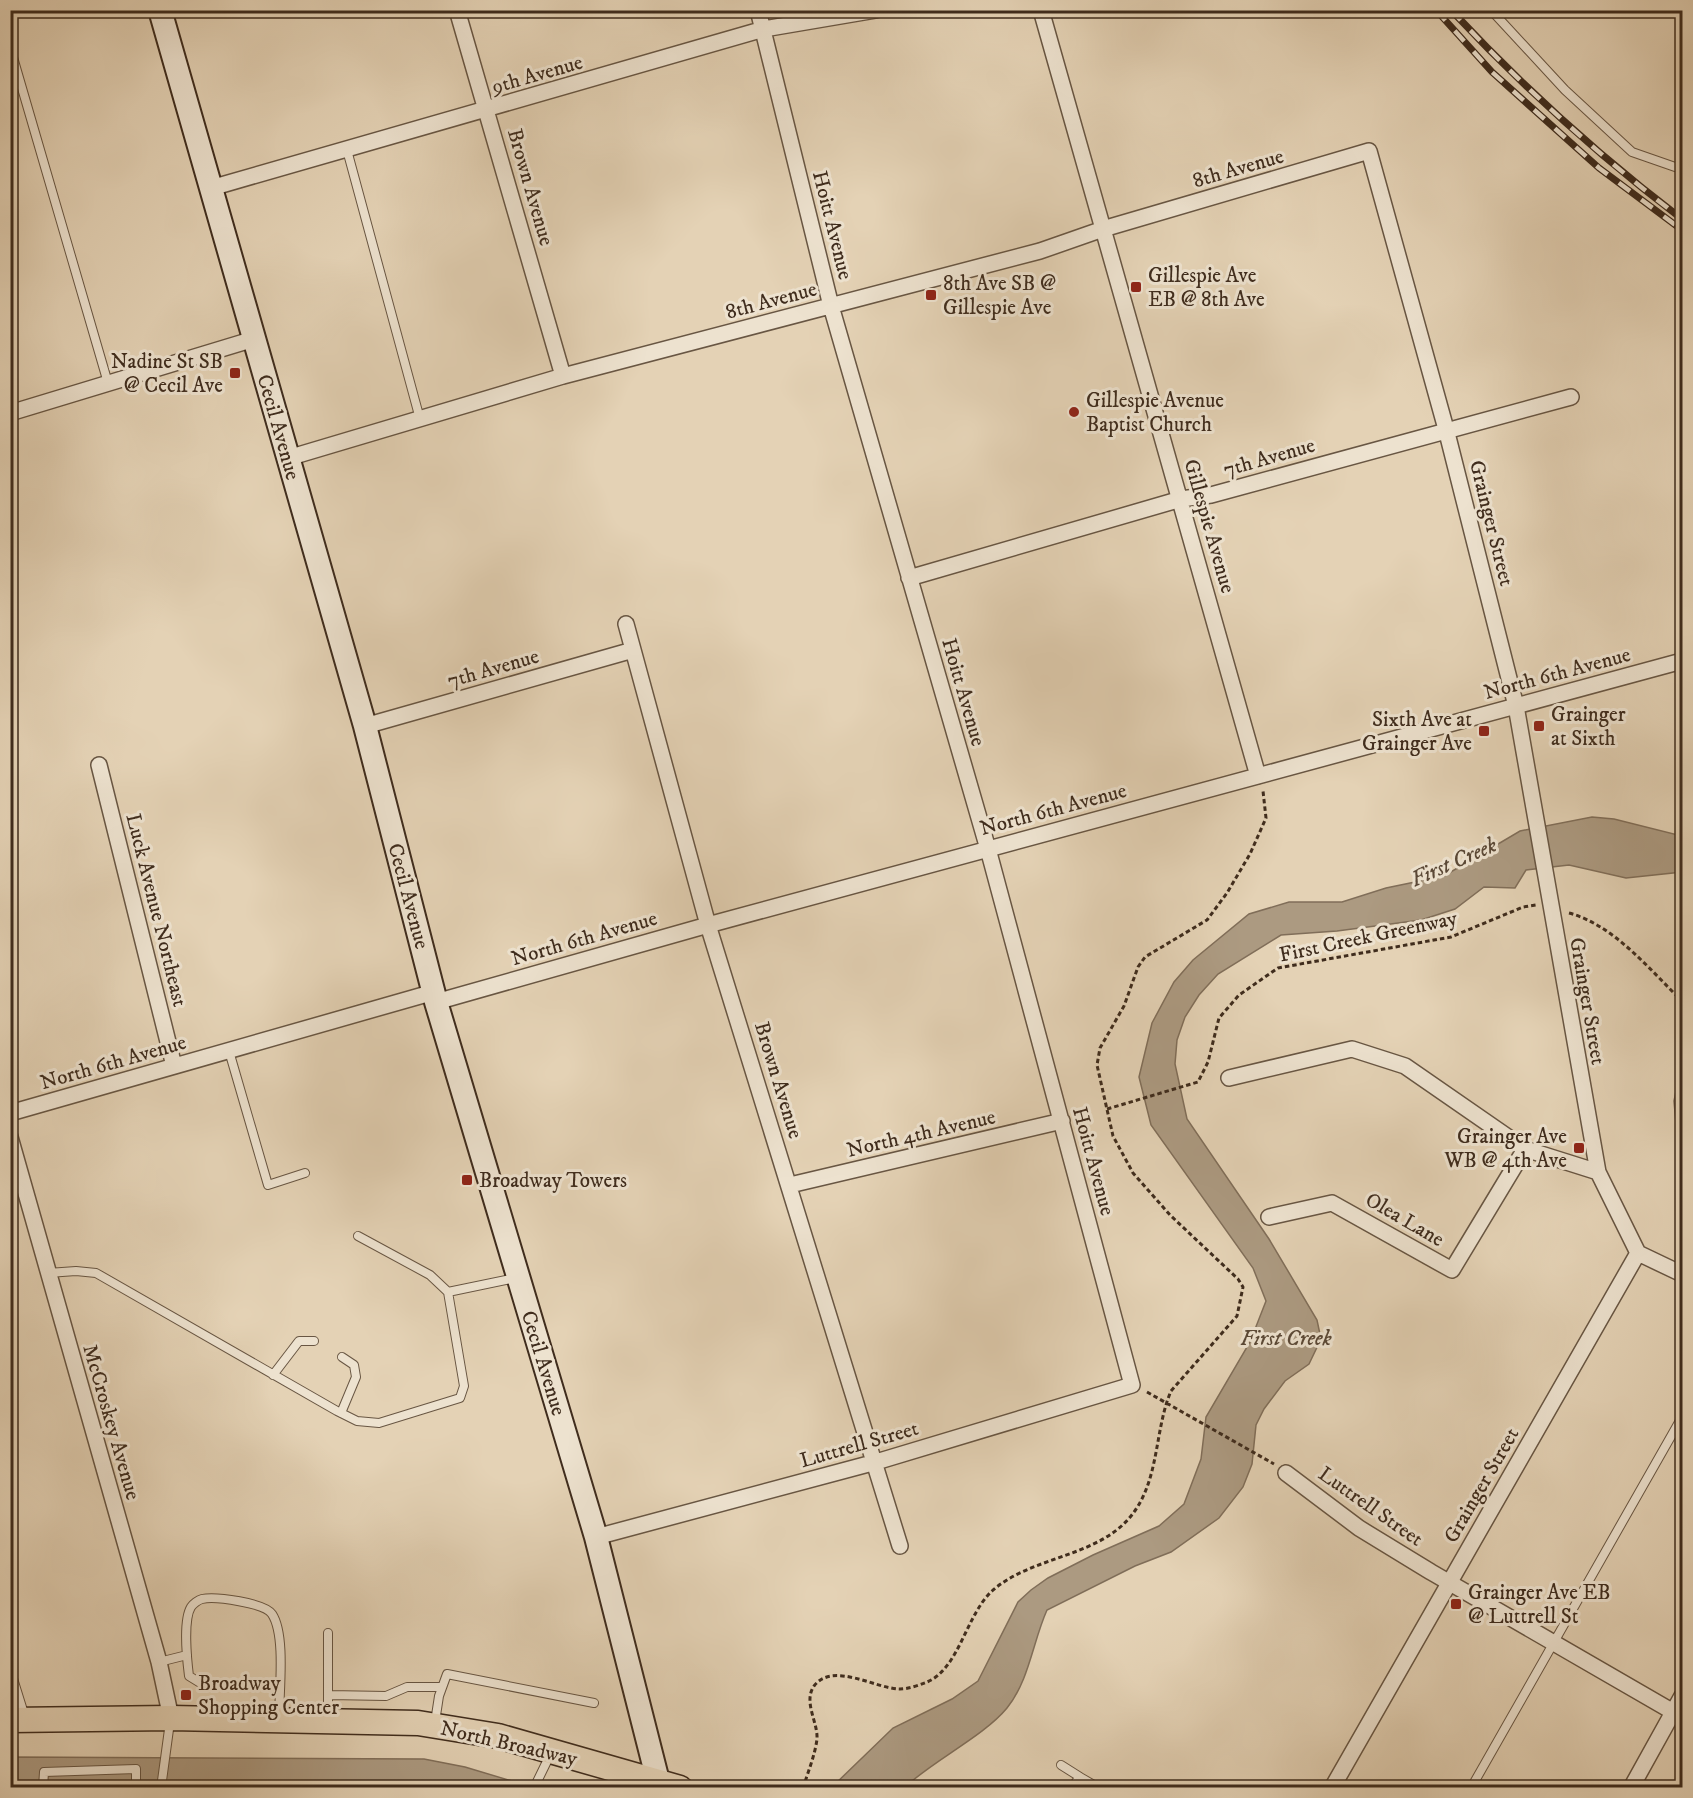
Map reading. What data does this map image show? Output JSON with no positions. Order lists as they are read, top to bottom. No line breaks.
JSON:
{"streets":{"main road":["North Broadway"],"street":["9th Avenue","8th Avenue","Brown Avenue","Hoitt Avenue","Cecil Avenue","7th Avenue","Grainger Street","Gillespie Avenue","North 6th Avenue","Luck Avenue Northeast","North 4th Avenue","Olea Lane","McCroskey Avenue","Luttrell Street"],"path":["First Creek Greenway"]},"crossings":[["9th Avenue","Brown Avenue"],["9th Avenue","Hoitt Avenue"],["9th Avenue","Cecil Avenue"],["8th Avenue","Brown Avenue"],["8th Avenue","Hoitt Avenue"],["8th Avenue","Cecil Avenue"],["8th Avenue","Grainger Street"],["8th Avenue","Gillespie Avenue"],["Brown Avenue","7th Avenue"],["Brown Avenue","North 6th Avenue"],["Brown Avenue","North 4th Avenue"],["Brown Avenue","Luttrell Street"],["Hoitt Avenue","7th Avenue"],["Hoitt Avenue","North 6th Avenue"],["Hoitt Avenue","North 4th Avenue"],["Hoitt Avenue","Luttrell Street"],["Cecil Avenue","7th Avenue"],["Cecil Avenue","North 6th Avenue"],["Cecil Avenue","Luttrell Street"],["Cecil Avenue","North Broadway"],["7th Avenue","Grainger Street"],["7th Avenue","Gillespie Avenue"],["Grainger Street","North 6th Avenue"],["Grainger Street","First Creek Greenway"],["Grainger Street","Luttrell Street"],["Gillespie Avenue","North 6th Avenue"],["North 6th Avenue","Luck Avenue Northeast"],["McCroskey Avenue","North Broadway"]],"water":["First Creek"],"places":{"transit":["Gillespie Ave EB @ 8th Ave","8th Ave SB @ Gillespie Ave","Nadine St SB @ Cecil Ave","Grainger at Sixth","Sixth Ave at Grainger Ave","Grainger Ave WB @ 4th Ave","Broadway Towers","Grainger Ave EB @ Luttrell St","Broadway Shopping Center"],"other":["Gillespie Avenue Baptist Church"]}}
